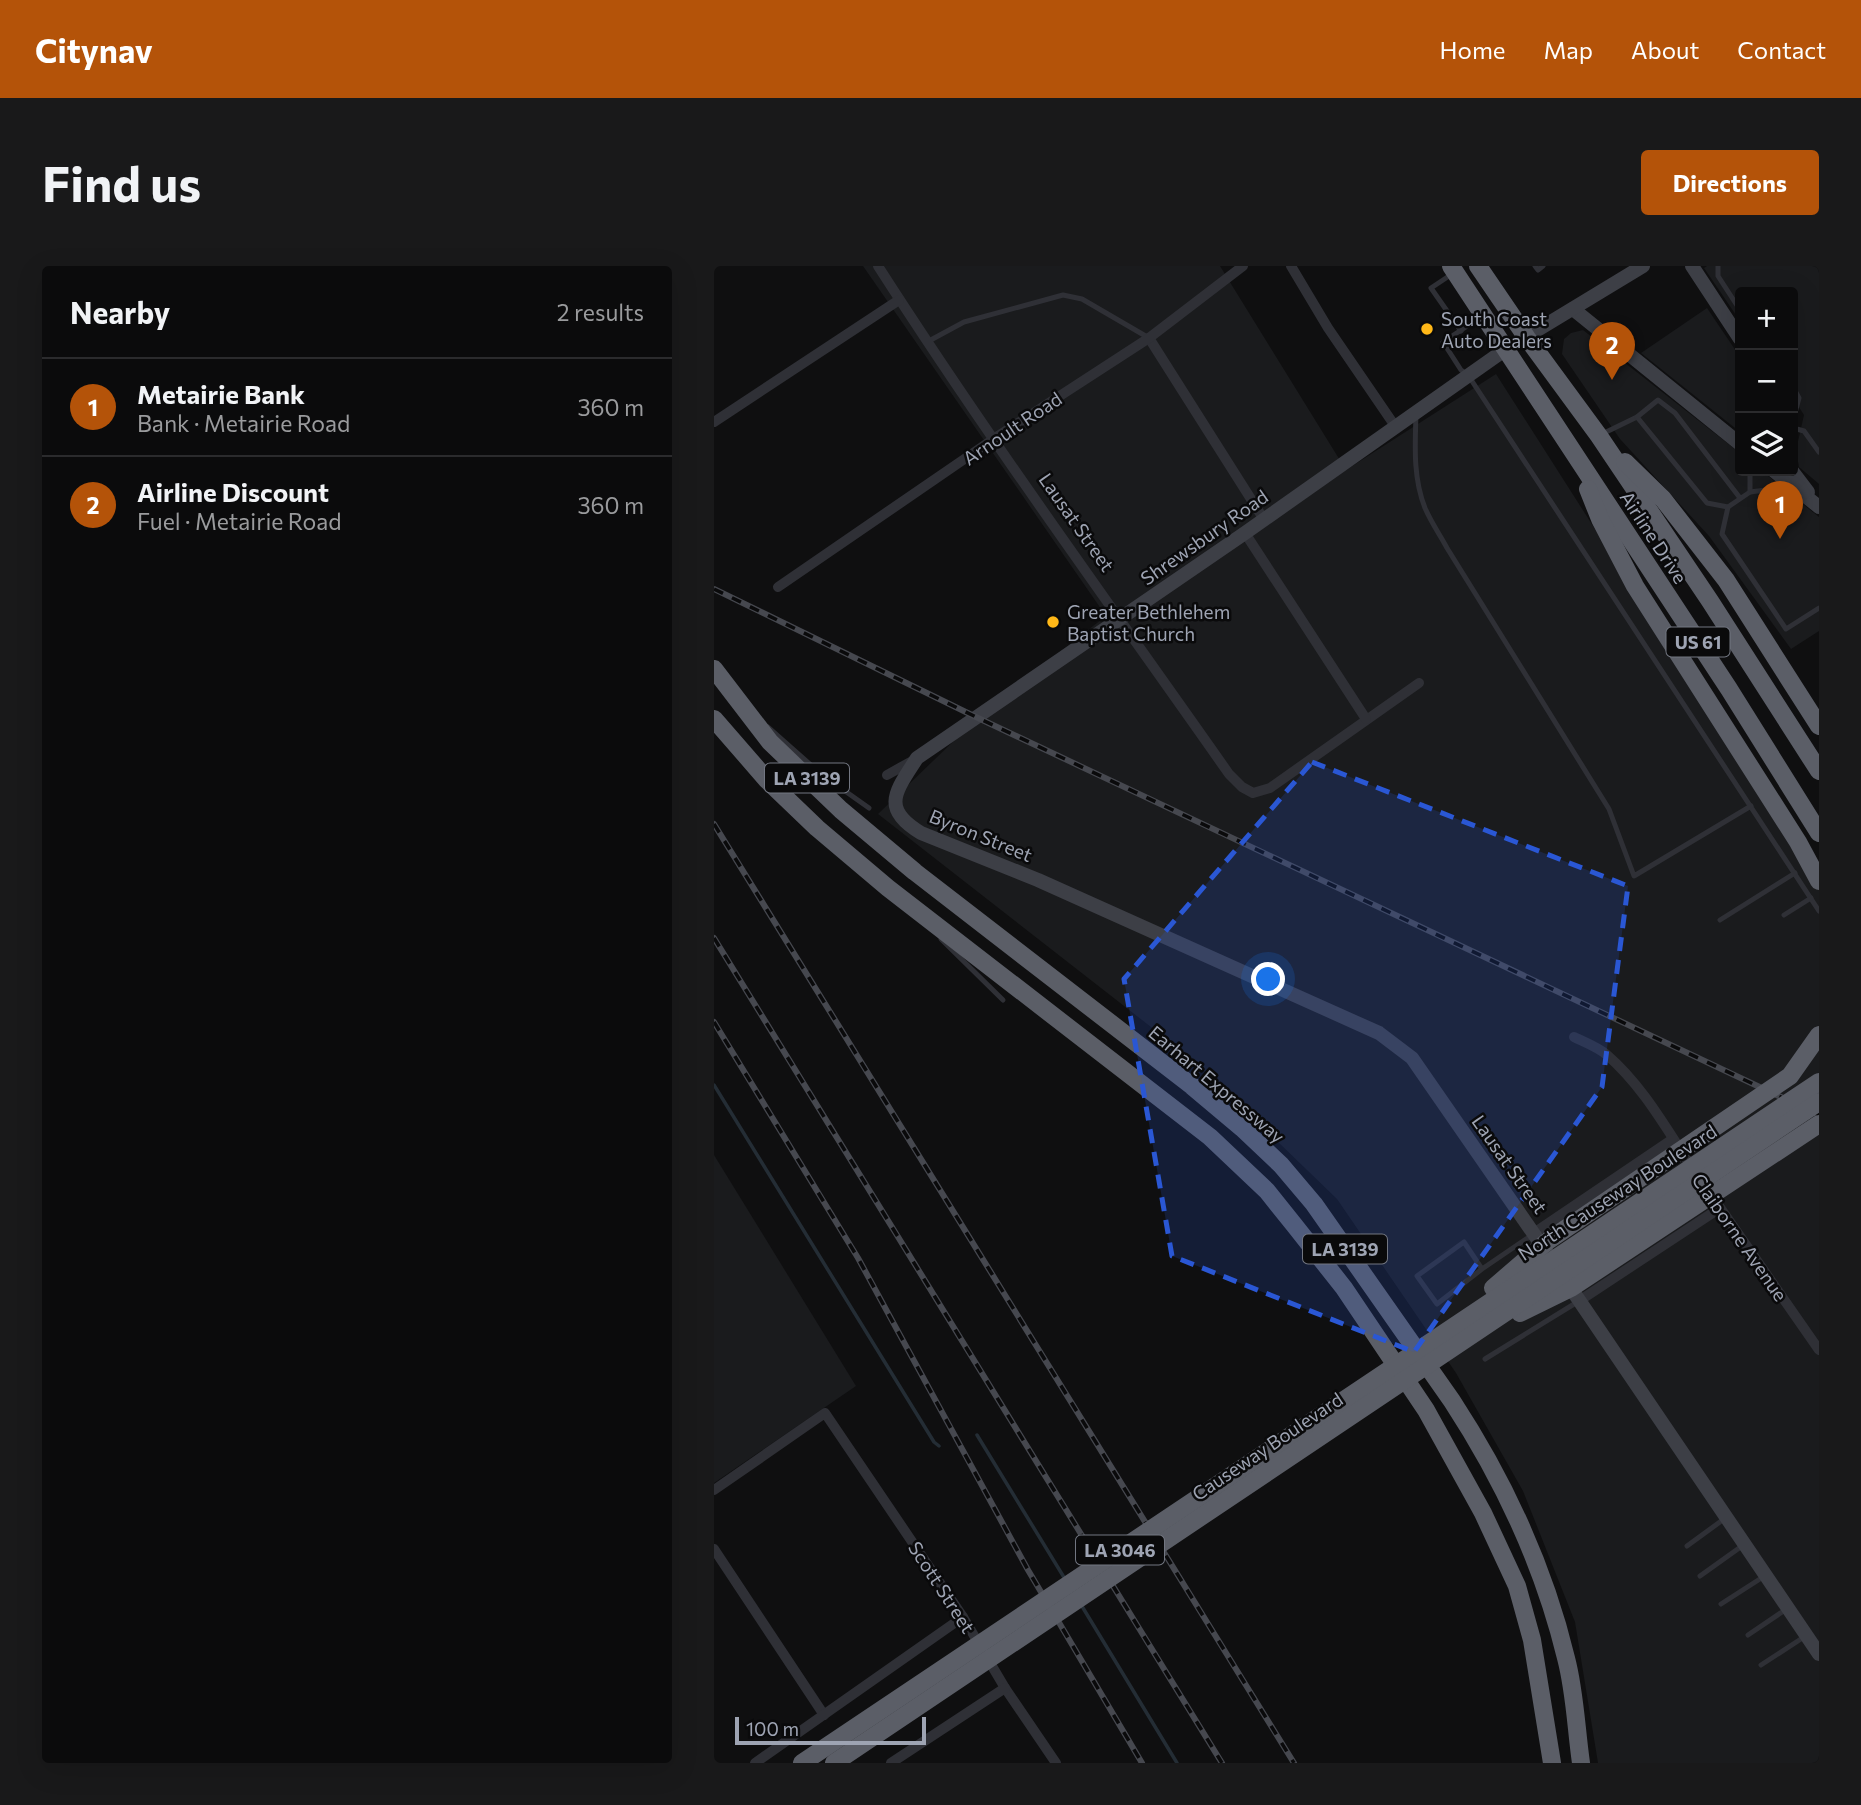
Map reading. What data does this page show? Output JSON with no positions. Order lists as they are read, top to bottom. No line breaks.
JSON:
{"streets":{"highway":["Airline Drive","US 61","LA 3139","Earhart Expressway","North Causeway Boulevard","Causeway Boulevard","LA 3046"],"street":["Arnoult Road","Lausat Street","Shrewsbury Road","Byron Street","Claiborne Avenue","Scott Street"]},"crossings":[["Arnoult Road","Lausat Street"],["Lausat Street","Shrewsbury Road"],["Lausat Street","Byron Street"],["Shrewsbury Road","Airline Drive"],["Shrewsbury Road","Byron Street"],["North Causeway Boulevard","Causeway Boulevard"]],"places":["South Coast Auto Dealers","Greater Bethlehem Baptist Church"],"scale_bar":"100 m","page":{"header":"Citynav","nav":["Home","Map","About","Contact"],"buttons":"Directions","title":"Find us","heading":["Nearby","2 results"],"map_buttons":["+","−"],"pins":["2","1"],"list":[{"mark":"1","name":"Metairie Bank","note":"Bank · Metairie Road","value":"360 m"},{"mark":"2","name":"Airline Discount","note":"Fuel · Metairie Road","value":"360 m"}],"scale":"100 m"}}
